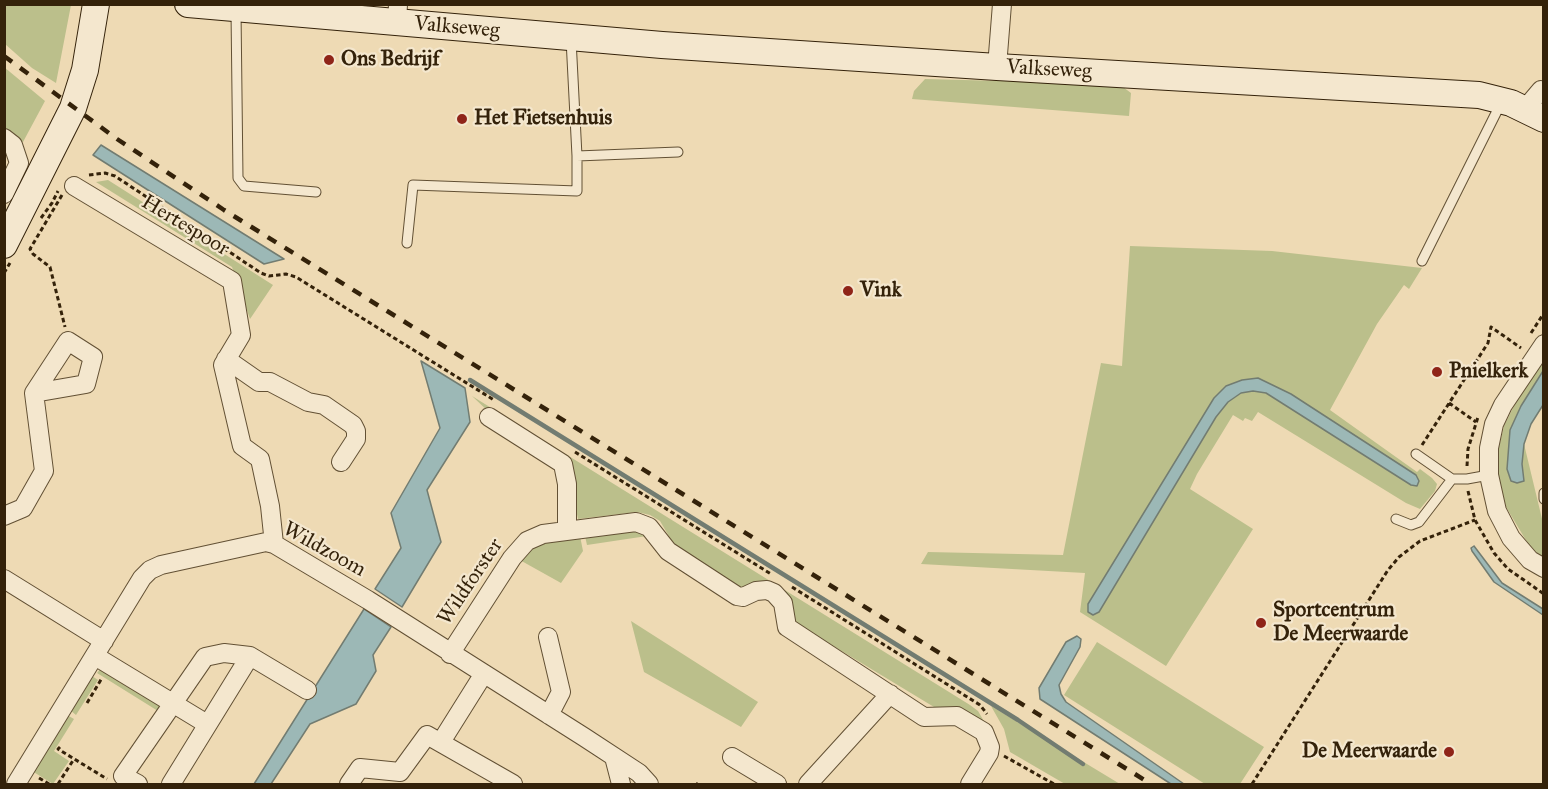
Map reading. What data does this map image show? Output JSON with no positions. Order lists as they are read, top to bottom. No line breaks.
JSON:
{"streets":{"street":["Valkseweg","Hertespoor","Wildzoom","Wildforster"]},"crossings":[["Wildzoom","Wildforster"]],"places":["Ons Bedrijf","Het Fietsenhuis","Vink","Pnielkerk","Sportcentrum De Meerwaarde","De Meerwaarde"]}
